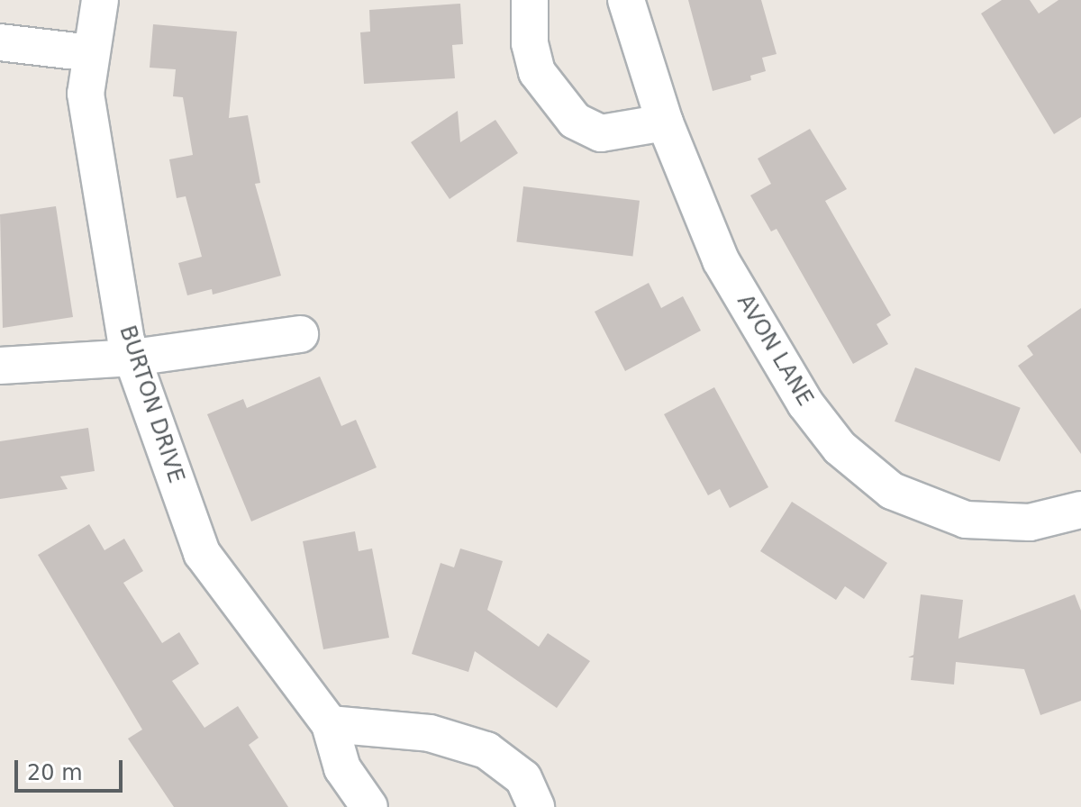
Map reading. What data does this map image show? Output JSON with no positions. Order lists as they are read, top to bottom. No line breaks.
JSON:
{"streets":{"street":["AVON LANE","BURTON DRIVE"]},"scale_bar":"20 m"}
